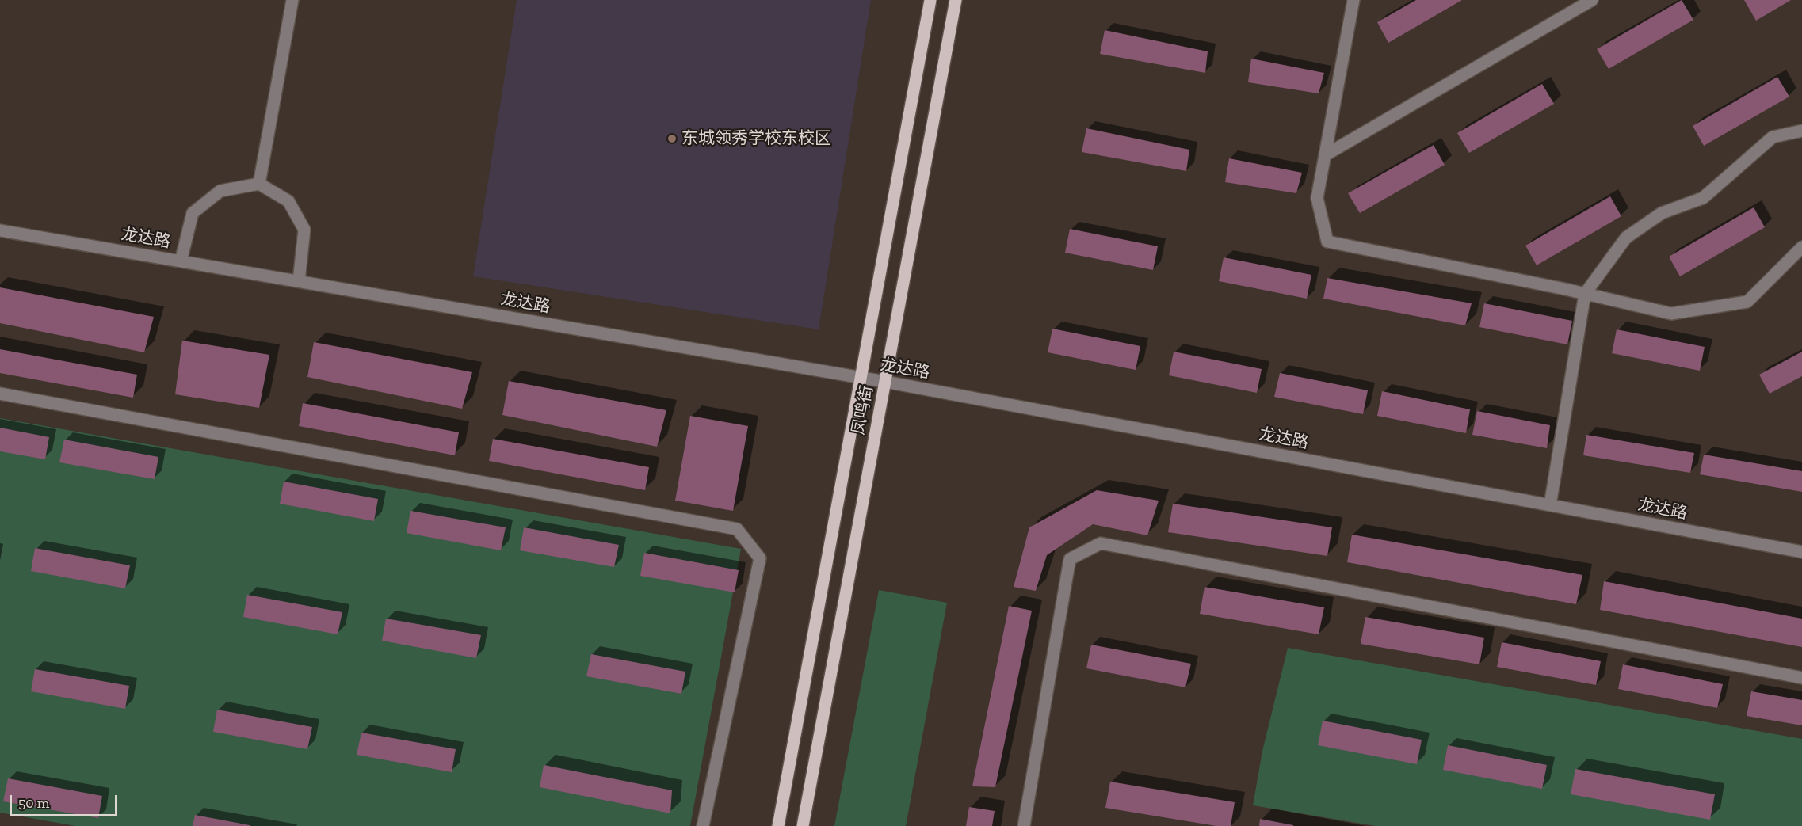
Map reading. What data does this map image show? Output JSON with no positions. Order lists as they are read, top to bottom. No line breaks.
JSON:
{"streets":{"main road":["凤鸣街"],"street":["龙达路"]},"crossings":[["龙达路","凤鸣街"]],"places":["东城领秀学校东校区"],"scale_bar":"50 m"}
